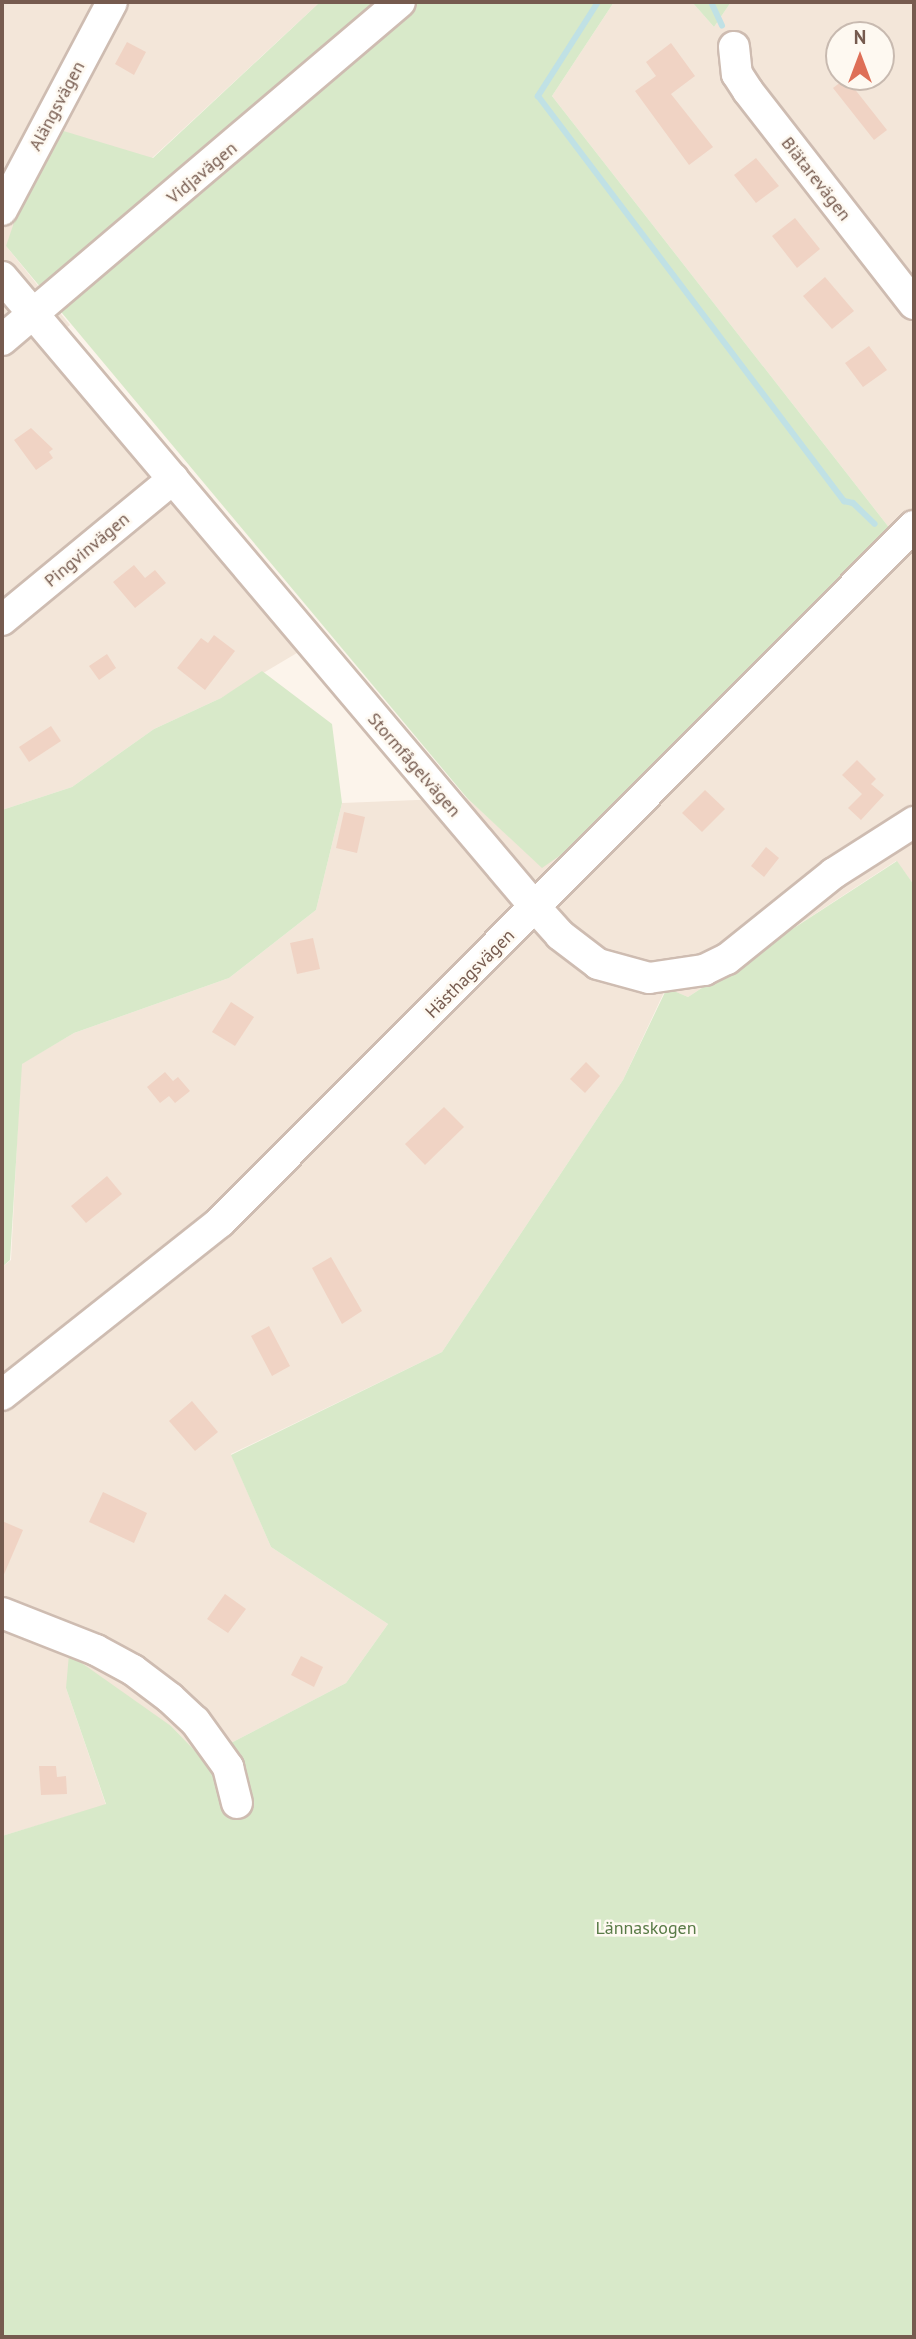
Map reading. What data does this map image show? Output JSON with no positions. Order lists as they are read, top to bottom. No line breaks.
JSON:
{"streets":{"street":["Alängsvägen","Vidjavägen","Biätarevägen","Pingvinvägen","Stormfågelvägen","Hästhagsvägen"]},"crossings":[["Vidjavägen","Stormfågelvägen"],["Pingvinvägen","Stormfågelvägen"],["Stormfågelvägen","Hästhagsvägen"]],"parks":["Lännaskogen"],"north":"top"}
